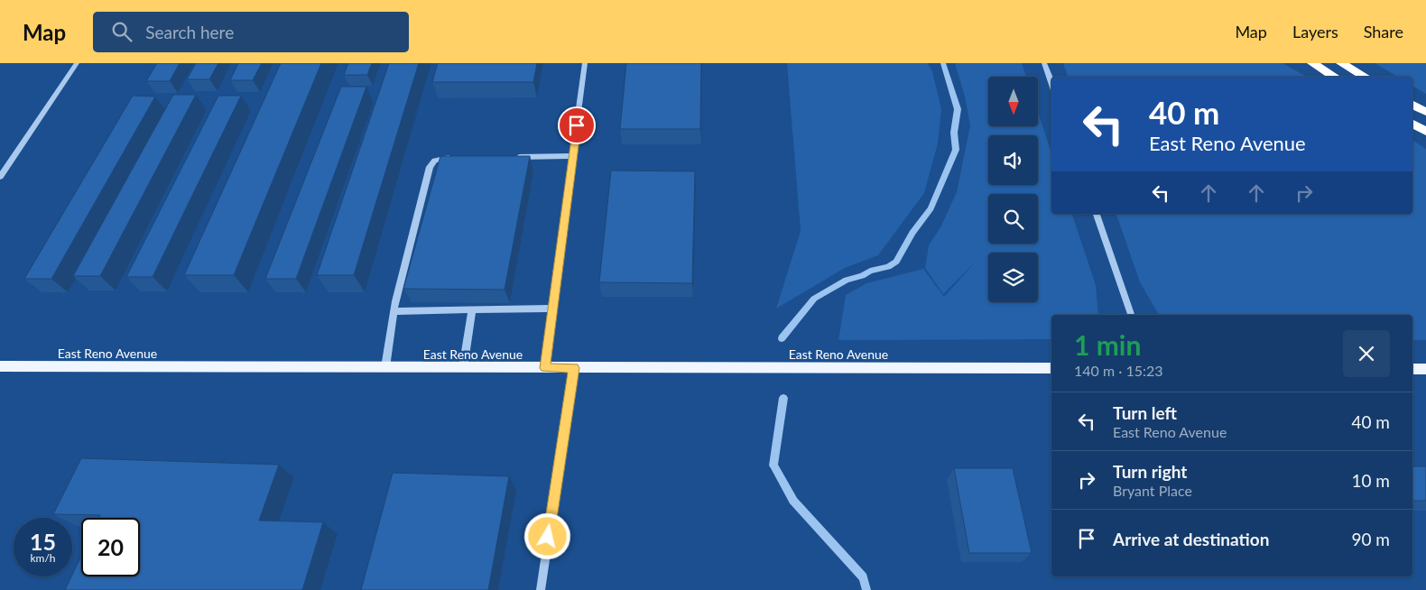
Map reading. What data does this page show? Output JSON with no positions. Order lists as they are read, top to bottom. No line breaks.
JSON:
{"streets":{"main road":["East Reno Avenue"]},"north":"bottom","page":{"header":"Map","search":"Search here","nav":["Map","Layers","Share"],"turn":["40 m","East Reno Avenue"],"heading":["1 min","140 m · 15:23"],"list":[{"name":"Turn left","note":"East Reno Avenue","value":"40 m"},{"name":"Turn right","note":"Bryant Place","value":"10 m"},{"name":"Arrive at destination","value":"90 m"}],"speed":"15 km/h","limit":"20"}}
